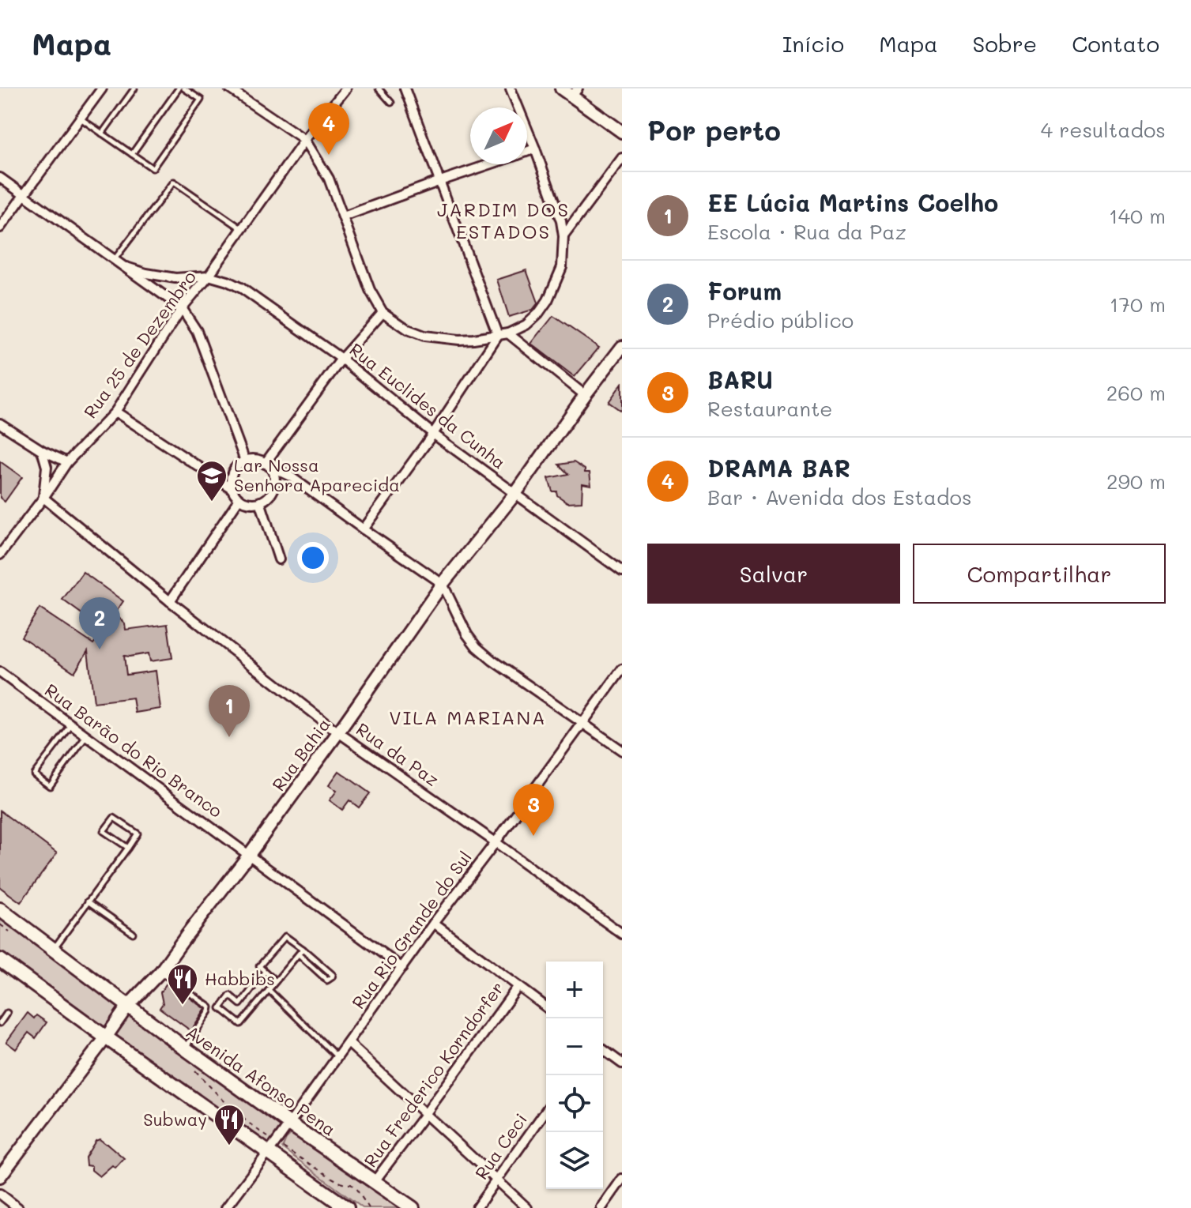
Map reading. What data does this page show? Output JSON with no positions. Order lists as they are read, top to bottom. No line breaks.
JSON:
{"streets":{"main road":["Avenida Afonso Pena"],"street":["Rua 25 de Dezembro","Rua Euclides da Cunha","Rua Barão do Rio Branco","Rua Bahia","Rua da Paz","Rua Rio Grande do Sul","Rua Frederico Korndorfer","Rua Ceci"]},"crossings":[["Rua 25 de Dezembro","Rua Euclides da Cunha"],["Rua 25 de Dezembro","Rua da Paz"],["Rua Euclides da Cunha","Rua Bahia"],["Rua Barão do Rio Branco","Rua Bahia"],["Rua Barão do Rio Branco","Rua Rio Grande do Sul"],["Rua Bahia","Rua da Paz"],["Rua Bahia","Avenida Afonso Pena"],["Rua da Paz","Rua Rio Grande do Sul"],["Rua Rio Grande do Sul","Avenida Afonso Pena"],["Rua Frederico Korndorfer","Avenida Afonso Pena"]],"districts":["JARDIM DOS ESTADOS","VILA MARIANA"],"places":{"school or university":["Lar Nossa Senhora Aparecida"],"restaurant":["Habbibs","Subway"]},"north":"top right","page":{"header":"Mapa","nav":["Início","Mapa","Sobre","Contato"],"heading":["Por perto","4 resultados"],"pins":["4","2","1","3"],"list":[{"mark":"1","name":"EE Lúcia Martins Coelho","note":"Escola · Rua da Paz","value":"140 m"},{"mark":"2","name":"Forum","note":"Prédio público","value":"170 m"},{"mark":"3","name":"BARU","note":"Restaurante","value":"260 m"},{"mark":"4","name":"DRAMA BAR","note":"Bar · Avenida dos Estados","value":"290 m"}],"buttons":["Salvar","Compartilhar"],"map_buttons":["+","−"]}}
